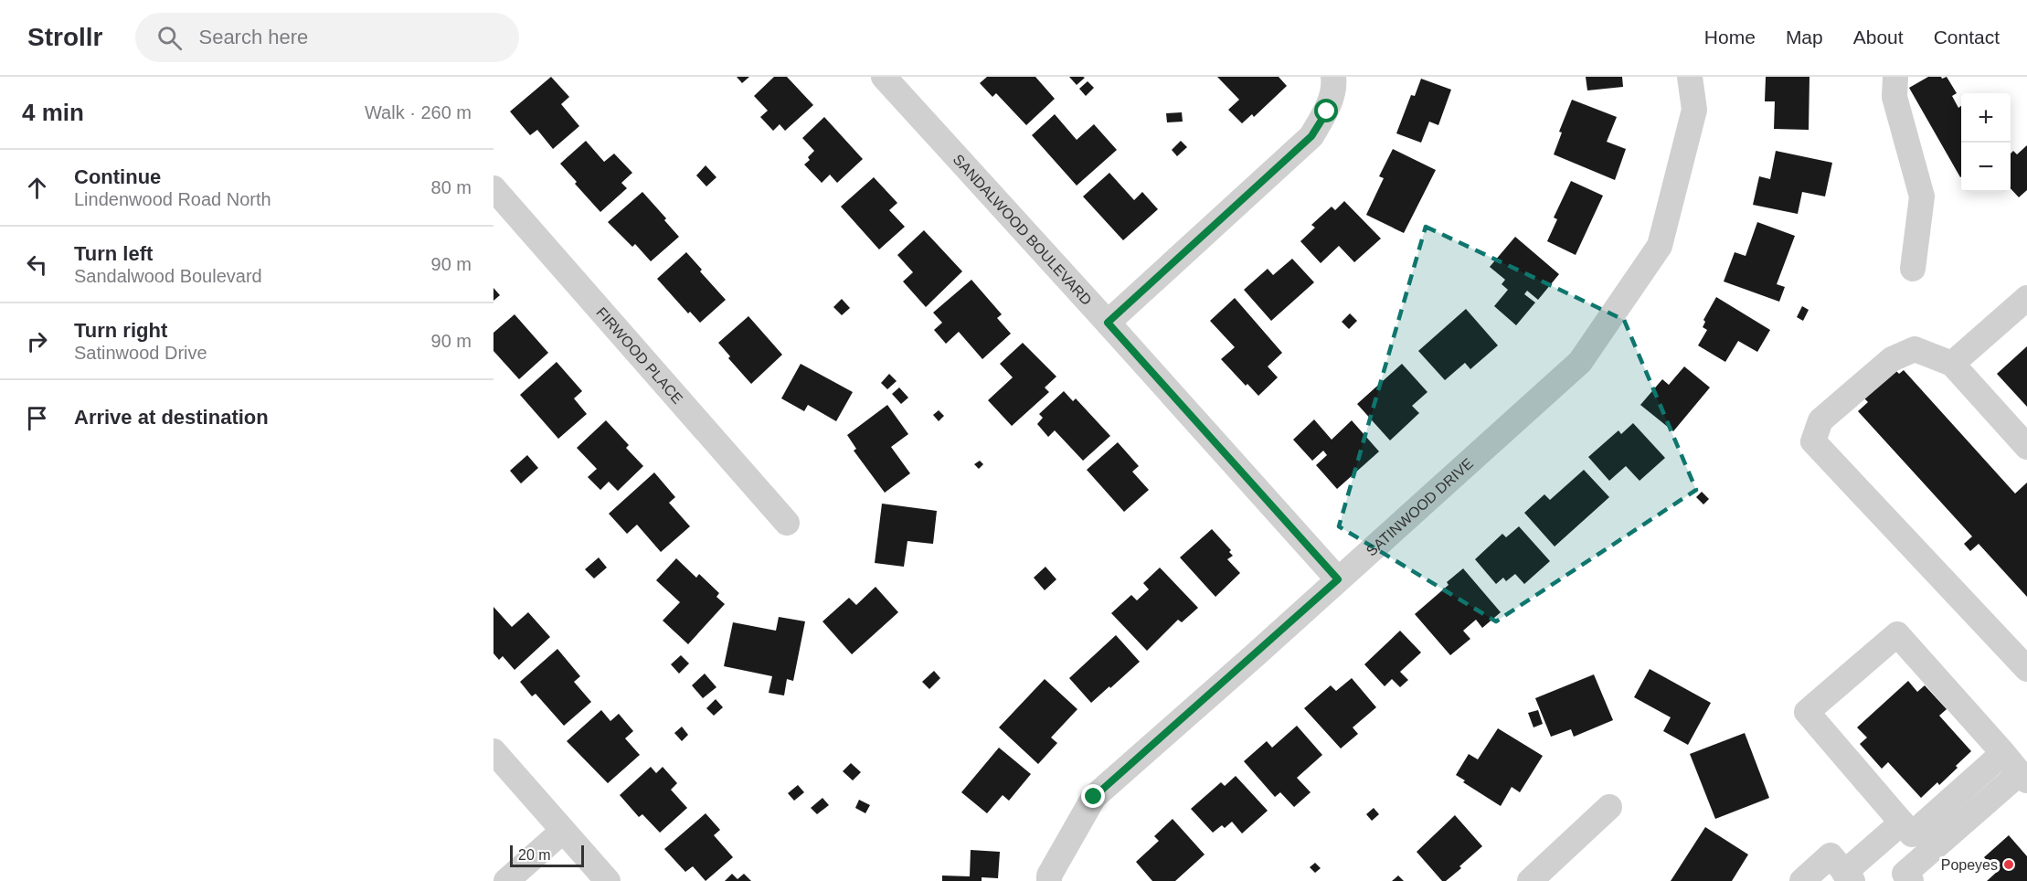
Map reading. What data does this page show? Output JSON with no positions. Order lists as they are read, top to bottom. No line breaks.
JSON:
{"streets":{"street":["SANDALWOOD BOULEVARD","FIRWOOD PLACE","SATINWOOD DRIVE"]},"crossings":[["SANDALWOOD BOULEVARD","SATINWOOD DRIVE"]],"places":["Popeyes"],"scale_bar":"20 m","page":{"header":"Strollr","search":"Search here","nav":["Home","Map","About","Contact"],"heading":["4 min","Walk · 260 m"],"map_buttons":["+","−"],"list":[["Continue","Lindenwood Road North","80 m"],["Turn left","Sandalwood Boulevard","90 m"],["Turn right","Satinwood Drive","90 m"],"Arrive at destination"],"scale":"20 m"}}
